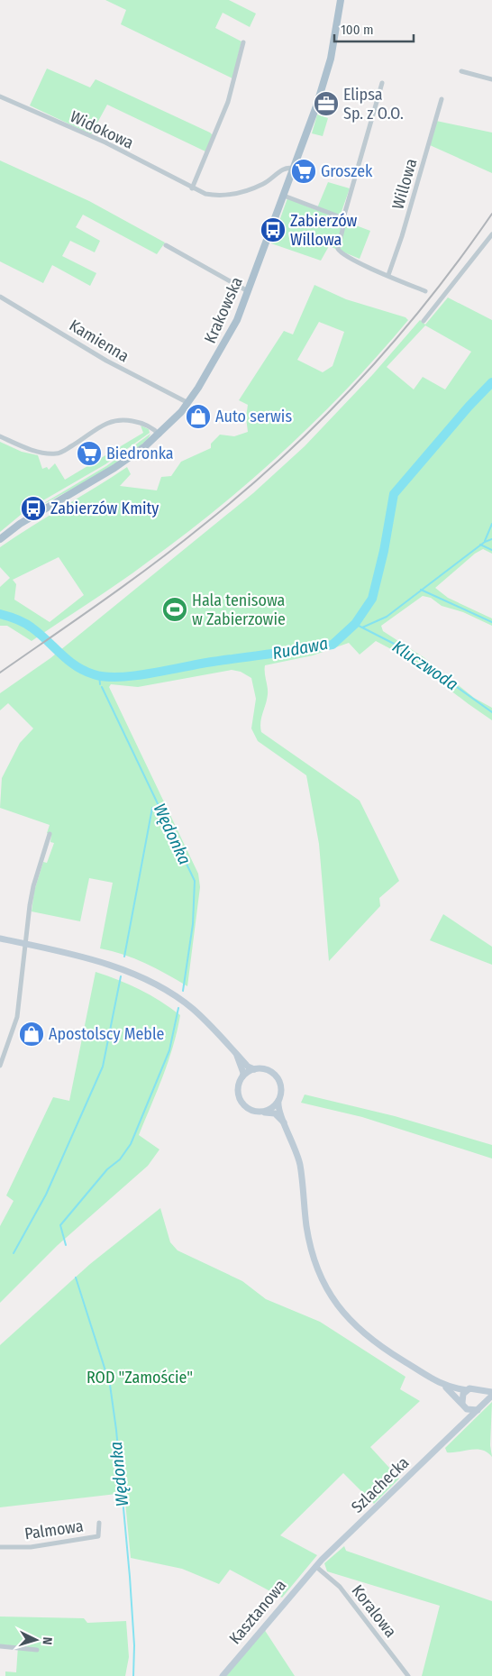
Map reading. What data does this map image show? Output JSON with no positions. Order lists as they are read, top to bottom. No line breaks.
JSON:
{"streets":{"main road":["Krakowska"],"street":["Widokowa","Willowa","Kamienna","Szlachecka","Palmowa","Koralowa","Kasztanowa"]},"crossings":[["Widokowa","Krakowska"],["Krakowska","Kamienna"],["Szlachecka","Koralowa"],["Szlachecka","Kasztanowa"],["Koralowa","Kasztanowa"]],"water":["Rudawa","Kluczwoda","Wędonka"],"parks":["ROD \"Zamoście\""],"places":{"office":["Elipsa Sp. z O.O."],"supermarket":["Groszek","Biedronka"],"bus stop":["Zabierzów Willowa","Zabierzów Kmity"],"shop":["Auto serwis","Apostolscy Meble"],"sports":["Hala tenisowa w Zabierzowie"]},"scale_bar":"100 m","north":"right"}
